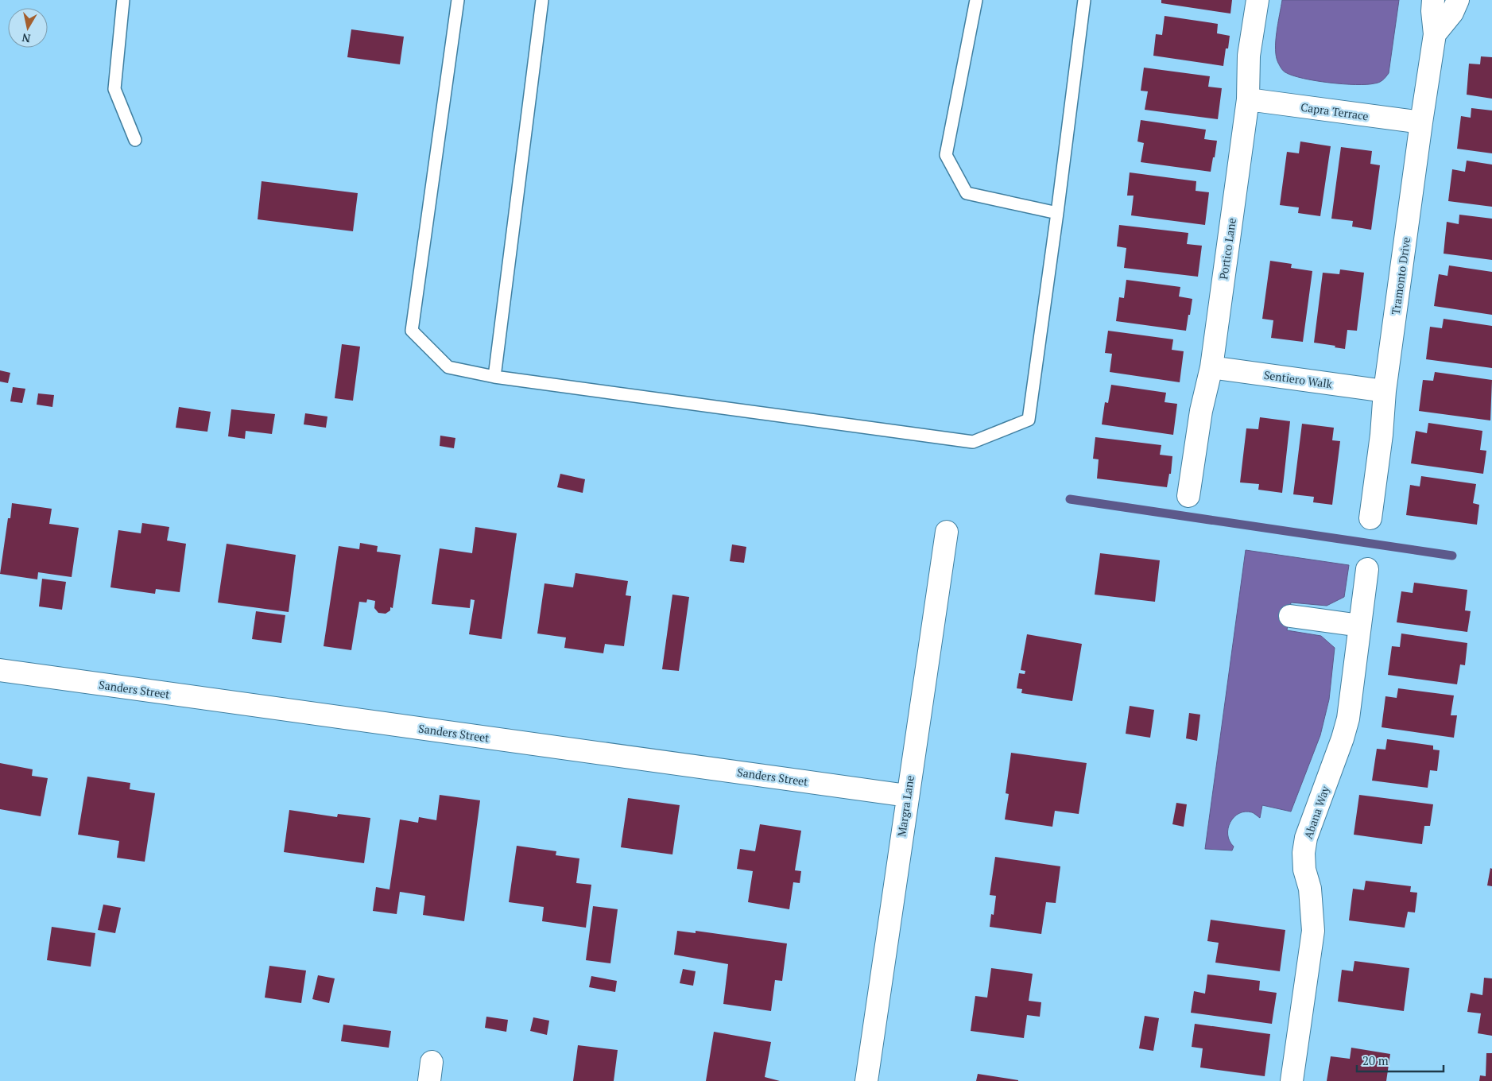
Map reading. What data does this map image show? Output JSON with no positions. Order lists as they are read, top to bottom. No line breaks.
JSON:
{"streets":{"street":["Capra Terrace","Portico Lane","Tramonto Drive","Sentiero Walk","Sanders Street","Margra Lane","Abana Way"]},"crossings":[["Capra Terrace","Portico Lane"],["Capra Terrace","Tramonto Drive"],["Portico Lane","Sentiero Walk"],["Tramonto Drive","Sentiero Walk"],["Sanders Street","Margra Lane"]],"scale_bar":"20 m","north":"bottom"}
